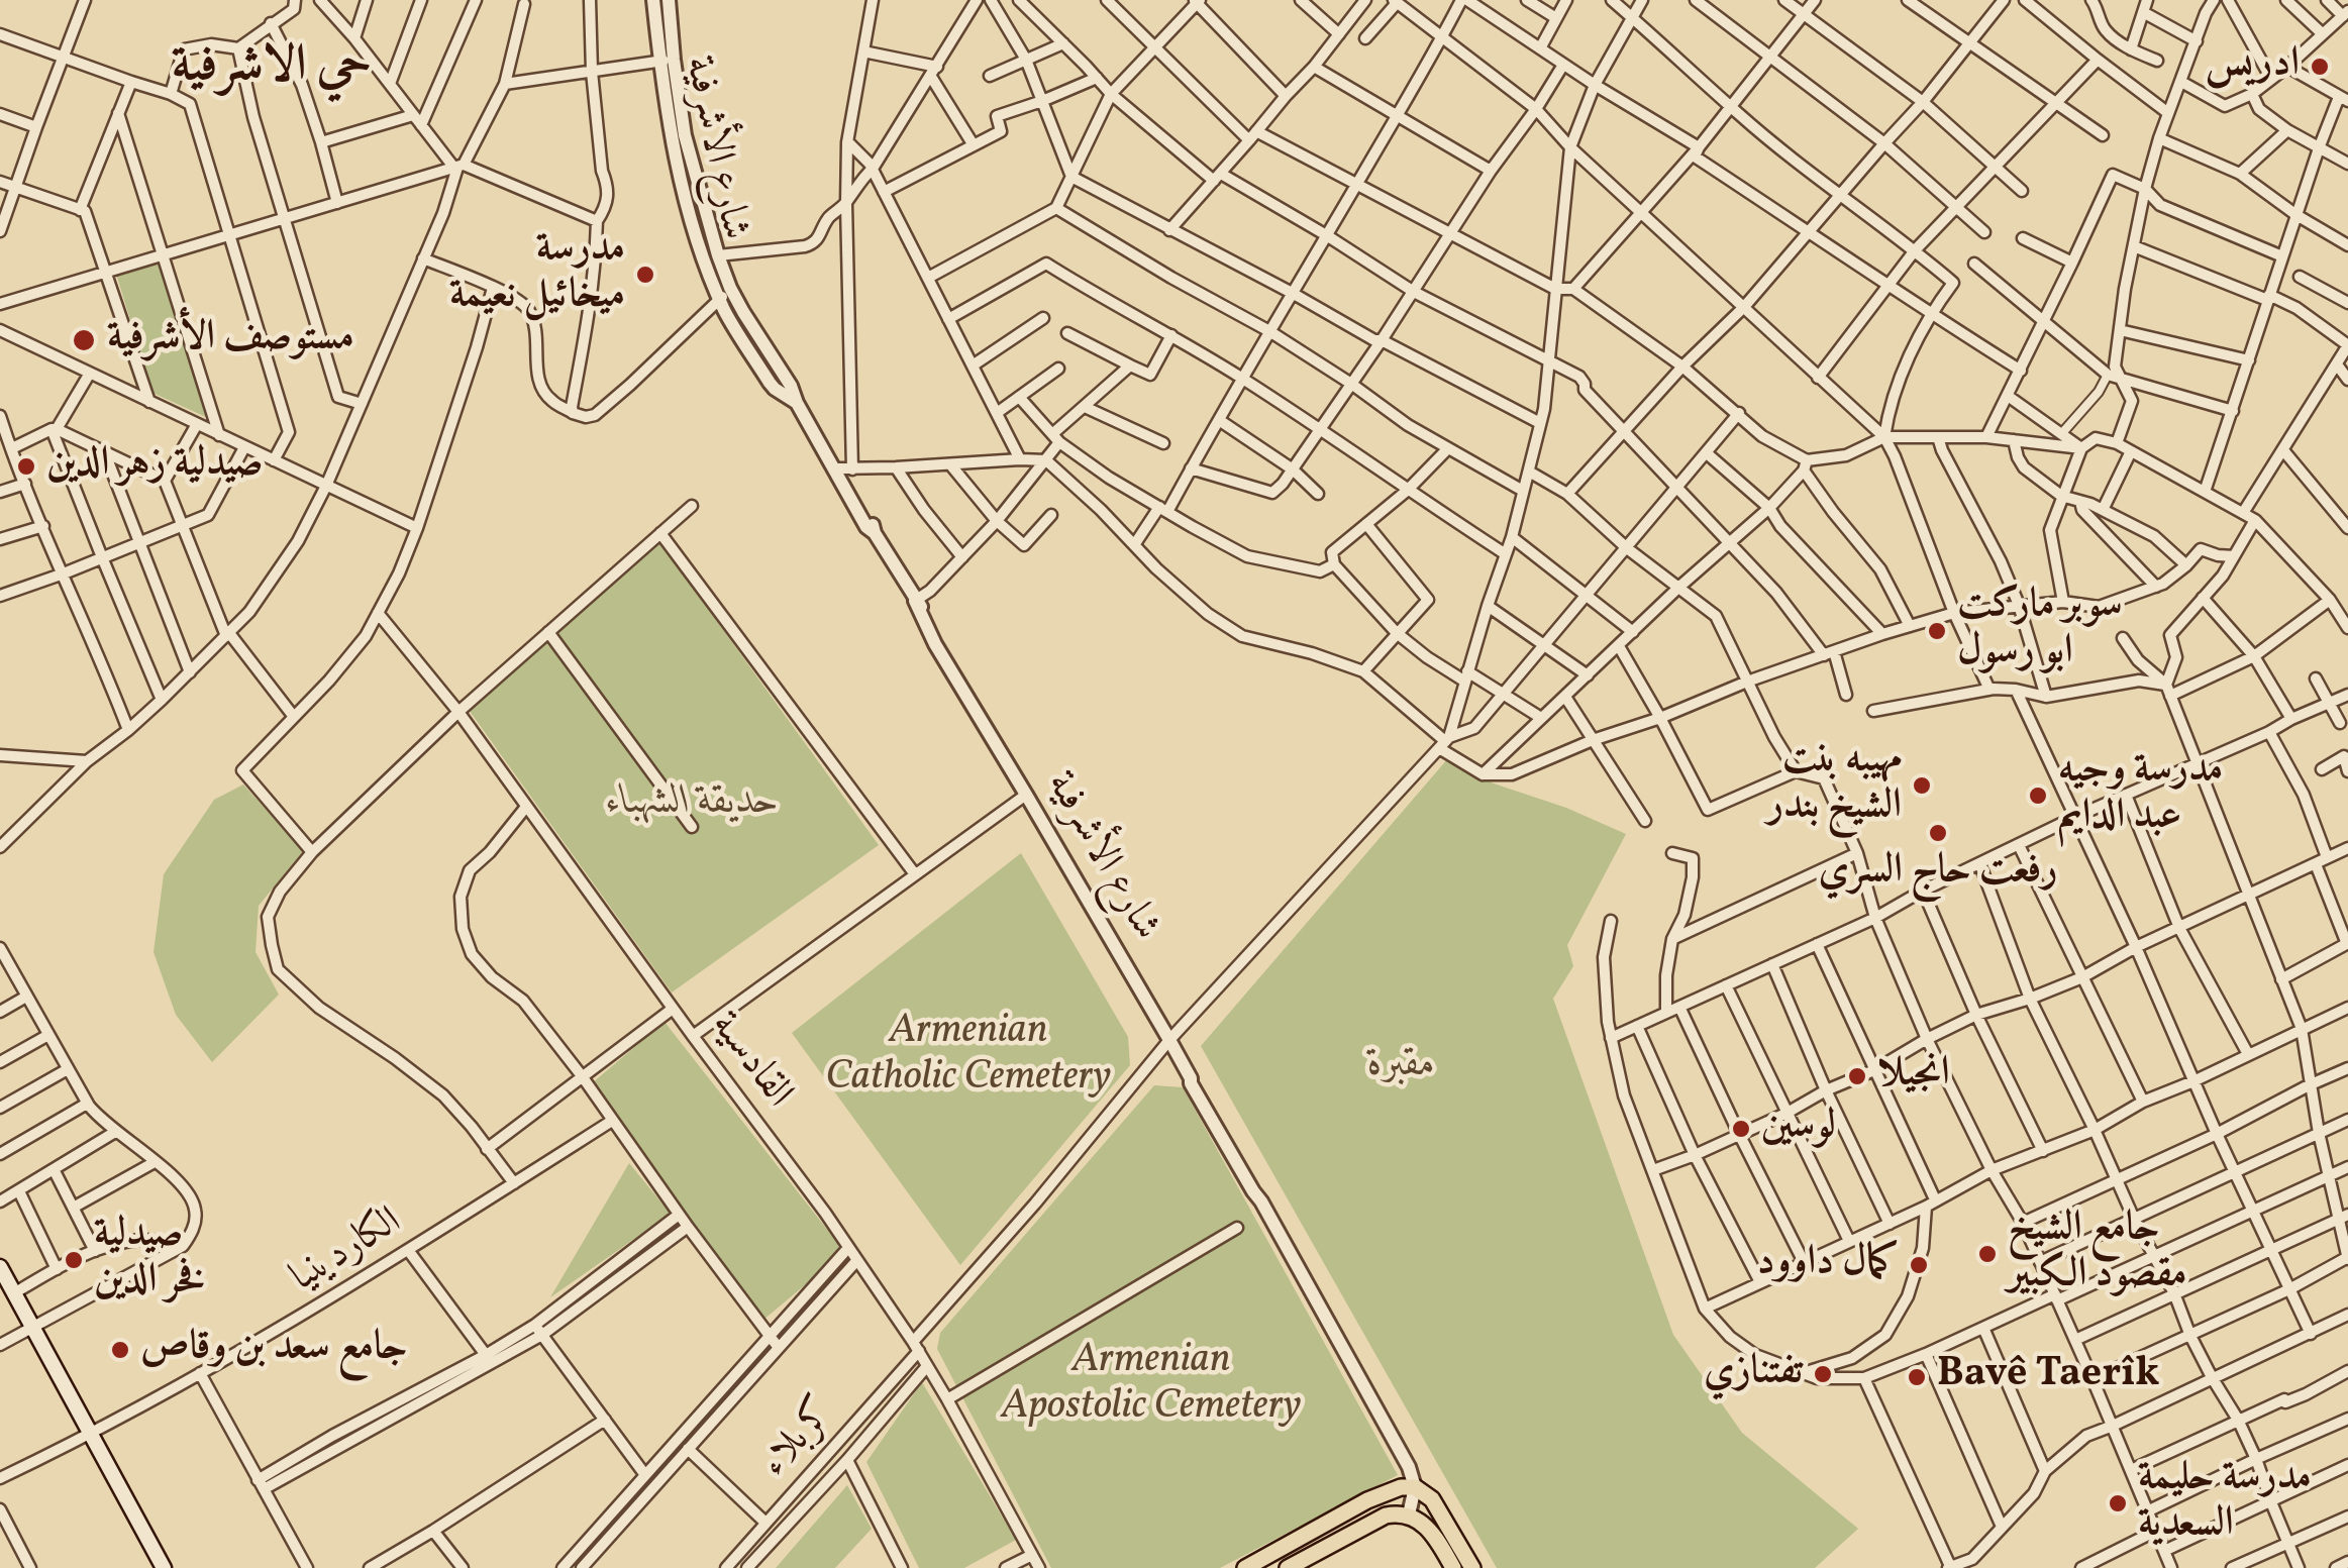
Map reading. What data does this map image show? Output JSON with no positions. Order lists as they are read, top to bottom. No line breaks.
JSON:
{"streets":{"main road":["شارع الأشرفية"],"street":["القادسية","الكاردينيا","كربلاء"]},"crossings":[["شارع الأشرفية","كربلاء"],["القادسية","كربلاء"]],"districts":["حي الاشرفية"],"parks":["حديقة الشهباء","Armenian Catholic Cemetery","مقبرة","Armenian Apostolic Cemetery"],"places":["ادريس","مدرسة ميخائيل نعيمة","مستوصف الأشرفية","صيدلية زهر الدين","سوبر ماركت ابو رسول","مهيبه بنت الشيخ بندر","مدرسة وجيه عبد الدايم","رفعت حاج السري","انجيلا","لوسين","جامع الشيخ مقصود الكبير","صيدلية فخر الدين","كمال داوود","جامع سعد بن وقاص","تفتنازي","Bavê Taerîk","مدرسة حليمة السعدية"]}
